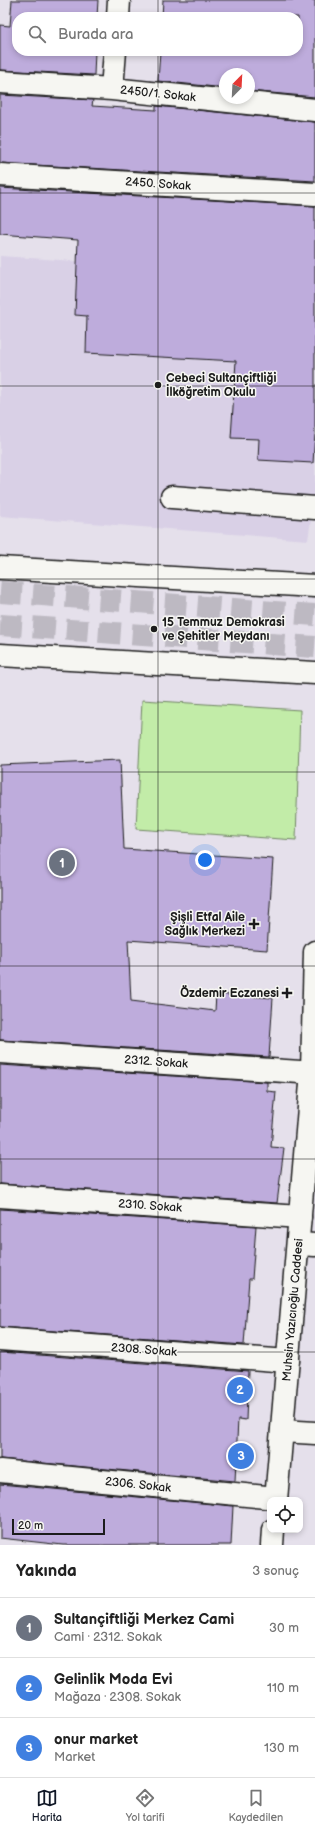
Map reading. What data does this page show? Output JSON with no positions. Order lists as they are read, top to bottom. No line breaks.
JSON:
{"streets":{"street":["2450/1. Sokak","2450. Sokak","2312. Sokak","2310. Sokak","Muhsin Yazıcıoğlu Caddesi","2308. Sokak","2306. Sokak"]},"crossings":[["2312. Sokak","Muhsin Yazıcıoğlu Caddesi"],["2310. Sokak","Muhsin Yazıcıoğlu Caddesi"],["Muhsin Yazıcıoğlu Caddesi","2308. Sokak"]],"places":{"other":["Cebeci Sultançiftliği İlköğretim Okulu","15 Temmuz Demokrasi ve Şehitler Meydanı"],"health":["Şişli Etfal Aile Sağlık Merkezi","Özdemir Eczanesi"]},"scale_bar":"20 m","north":"top right","page":{"search":"Burada ara","pins":["1","2","3"],"scale":"20 m","heading":["Yakında","3 sonuç"],"list":[{"mark":"1","name":"Sultançiftliği Merkez Cami","note":"Cami · 2312. Sokak","value":"30 m"},{"mark":"2","name":"Gelinlik Moda Evi","note":"Mağaza · 2308. Sokak","value":"110 m"},{"mark":"3","name":"onur market","note":"Market","value":"130 m"}],"nav":["Harita","Yol tarifi","Kaydedilen"]}}
